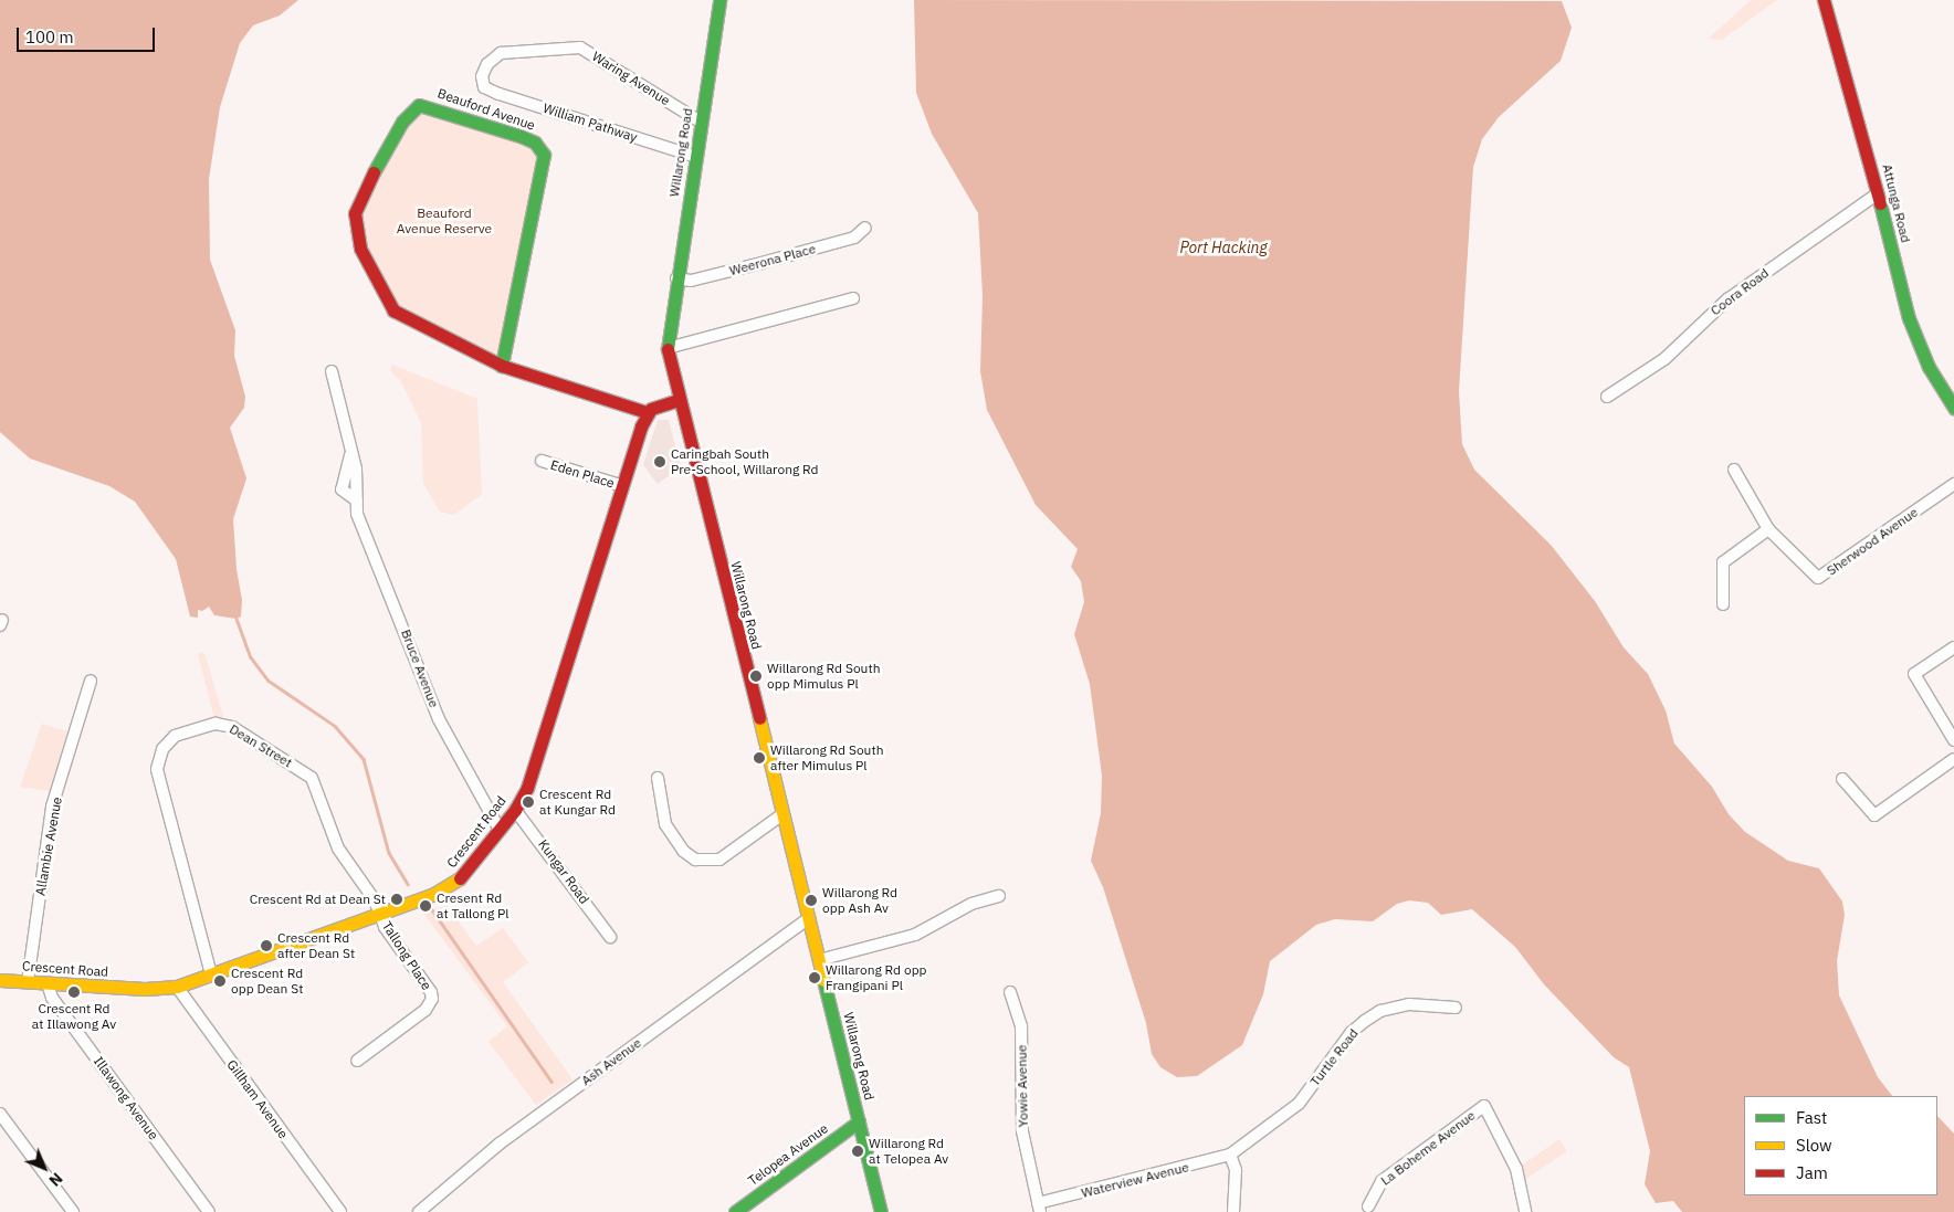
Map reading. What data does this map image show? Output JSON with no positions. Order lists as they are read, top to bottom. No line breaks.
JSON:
{"streets":{"street":["Waring Avenue","Beauford Avenue","William Pathway","Willarong Road","Attunga Road","Weerona Place","Coora Road","Eden Place","Sherwood Avenue","Bruce Avenue","Dean Street","Crescent Road","Allambie Avenue","Kungar Road","Tallong Place","Turtle Road","Ash Avenue","Yowie Avenue","Illawong Avenue","Gillham Avenue","La Boheme Avenue","Telopea Avenue","Waterview Avenue"]},"crossings":[["Waring Avenue","William Pathway"],["Waring Avenue","Willarong Road"],["Beauford Avenue","Crescent Road"],["William Pathway","Willarong Road"],["Willarong Road","Weerona Place"],["Willarong Road","Ash Avenue"],["Willarong Road","Telopea Avenue"],["Attunga Road","Coora Road"],["Eden Place","Crescent Road"],["Bruce Avenue","Crescent Road"],["Dean Street","Crescent Road"],["Dean Street","Tallong Place"],["Crescent Road","Allambie Avenue"],["Crescent Road","Kungar Road"],["Crescent Road","Tallong Place"],["Crescent Road","Illawong Avenue"],["Crescent Road","Gillham Avenue"],["Turtle Road","Waterview Avenue"],["Yowie Avenue","Waterview Avenue"]],"water":["Port Hacking"],"parks":["Beauford Avenue Reserve"],"places":["Caringbah South Pre-School, Willarong Rd","Willarong Rd South opp Mimulus Pl","Willarong Rd South after Mimulus Pl","Crescent Rd at Kungar Rd","Crescent Rd at Dean St","Willarong Rd opp Ash Av","Cresent Rd at Tallong Pl","Crescent Rd after Dean St","Willarong Rd opp Frangipani Pl","Crescent Rd opp Dean St","Crescent Rd at Illawong Av","Willarong Rd at Telopea Av"],"legend":["Fast","Slow","Jam"],"scale_bar":"100 m","north":"bottom right"}
